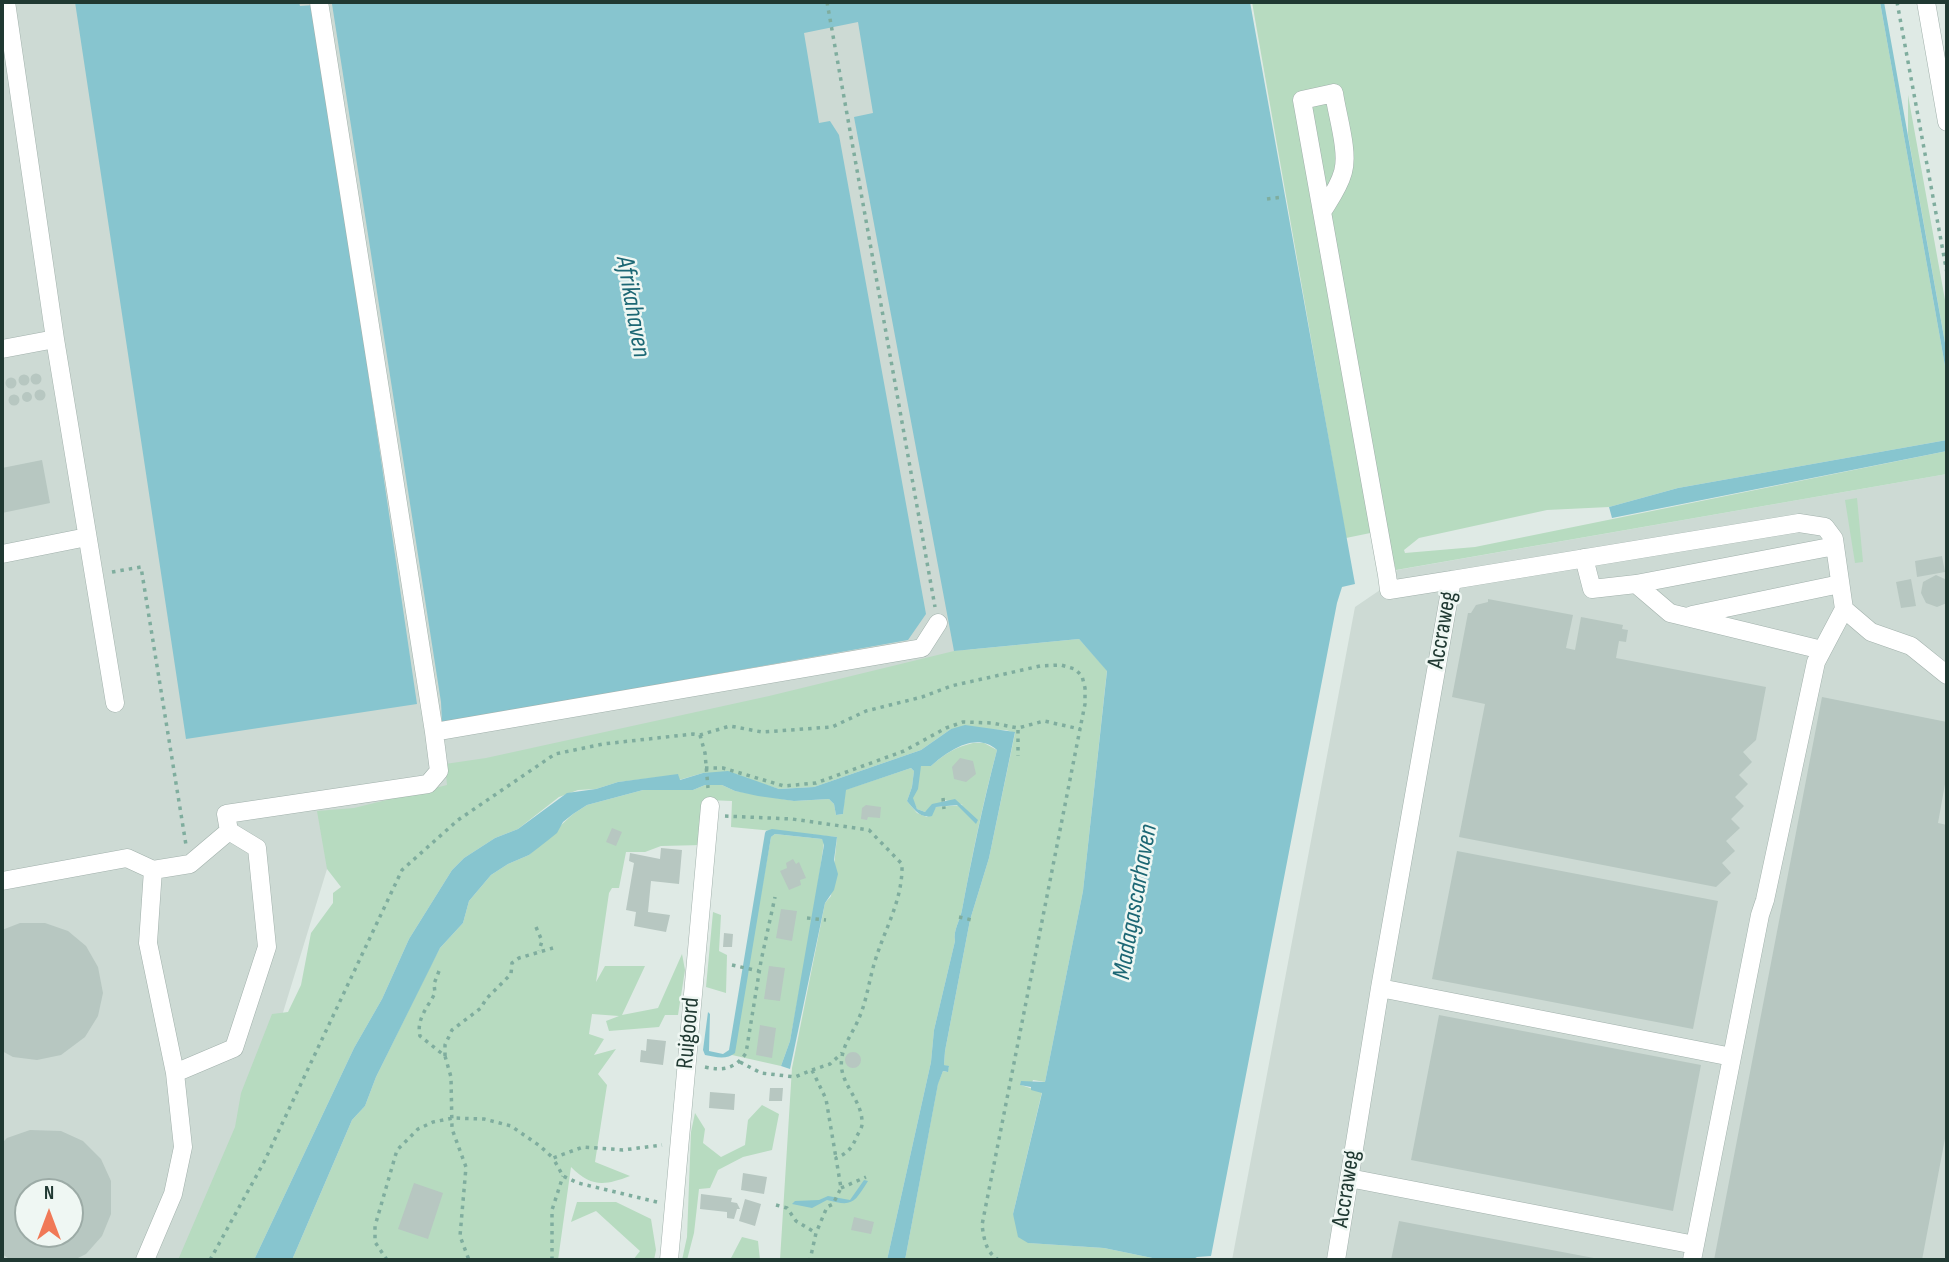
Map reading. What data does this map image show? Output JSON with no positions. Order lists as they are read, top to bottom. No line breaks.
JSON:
{"streets":{"street":["Accraweg","Ruigoord"]},"water":["Afrikahaven","Madagascarhaven"],"north":"top"}
